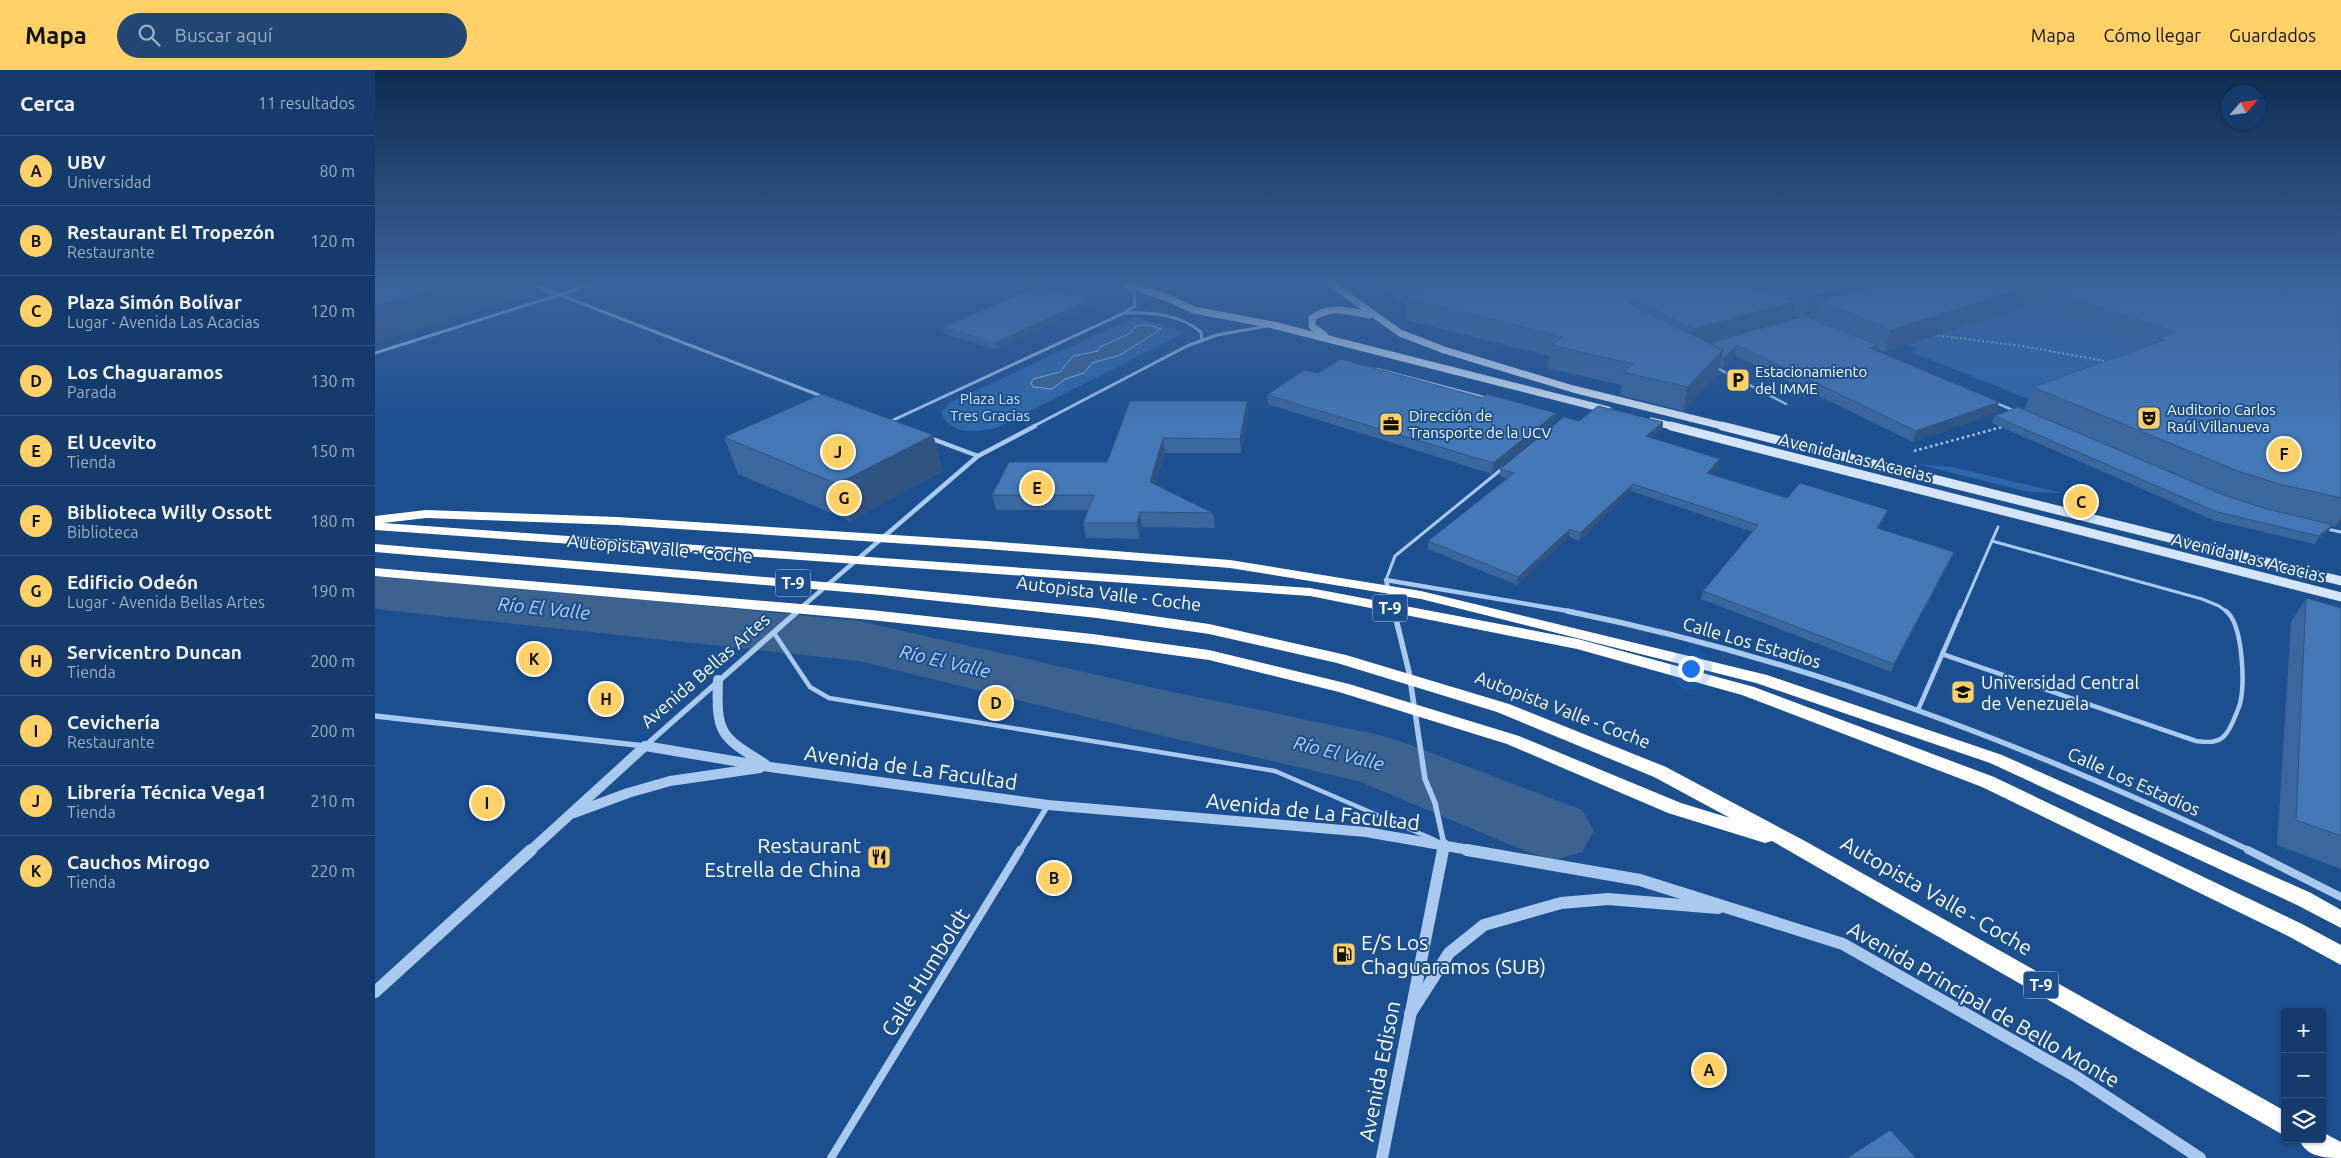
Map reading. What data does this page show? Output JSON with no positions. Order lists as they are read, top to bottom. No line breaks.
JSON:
{"streets":{"highway":["Autopista Valle - Coche","T-9"],"main road":["Avenida Las Acacias"],"street":["Calle Los Estadios","Avenida Bellas Artes","Avenida de La Facultad","Calle Humboldt","Avenida Principal de Bello Monte","Avenida Edison"]},"crossings":[["Avenida Bellas Artes","Avenida de La Facultad"],["Avenida de La Facultad","Calle Humboldt"],["Avenida de La Facultad","Avenida Principal de Bello Monte"],["Avenida de La Facultad","Avenida Edison"],["Avenida Principal de Bello Monte","Avenida Edison"]],"water":["Río El Valle"],"parks":["Plaza Las Tres Gracias"],"places":{"parking":["Estacionamiento del IMME"],"theatre":["Auditorio Carlos Raúl Villanueva"],"office":["Dirección de Transporte de la UCV"],"school or university":["Universidad Central de Venezuela"],"restaurant":["Restaurant Estrella de China"],"fuel station":["E/S Los Chaguaramos (SUB)"]},"north":"top right","page":{"header":"Mapa","search":"Buscar aquí","nav":["Mapa","Cómo llegar","Guardados"],"heading":["Cerca","11 resultados"],"list":[{"mark":"A","name":"UBV","note":"Universidad","value":"80 m"},{"mark":"B","name":"Restaurant El Tropezón","note":"Restaurante","value":"120 m"},{"mark":"C","name":"Plaza Simón Bolívar","note":"Lugar · Avenida Las Acacias","value":"120 m"},{"mark":"D","name":"Los Chaguaramos","note":"Parada","value":"130 m"},{"mark":"E","name":"El Ucevito","note":"Tienda","value":"150 m"},{"mark":"F","name":"Biblioteca Willy Ossott","note":"Biblioteca","value":"180 m"},{"mark":"G","name":"Edificio Odeón","note":"Lugar · Avenida Bellas Artes","value":"190 m"},{"mark":"H","name":"Servicentro Duncan","note":"Tienda","value":"200 m"},{"mark":"I","name":"Cevichería","note":"Restaurante","value":"200 m"},{"mark":"J","name":"Librería Técnica Vega1","note":"Tienda","value":"210 m"},{"mark":"K","name":"Cauchos Mirogo","note":"Tienda","value":"220 m"}],"pins":["J","F","E","G","C","K","H","D","I","B","A"],"map_buttons":["+","−"]}}
